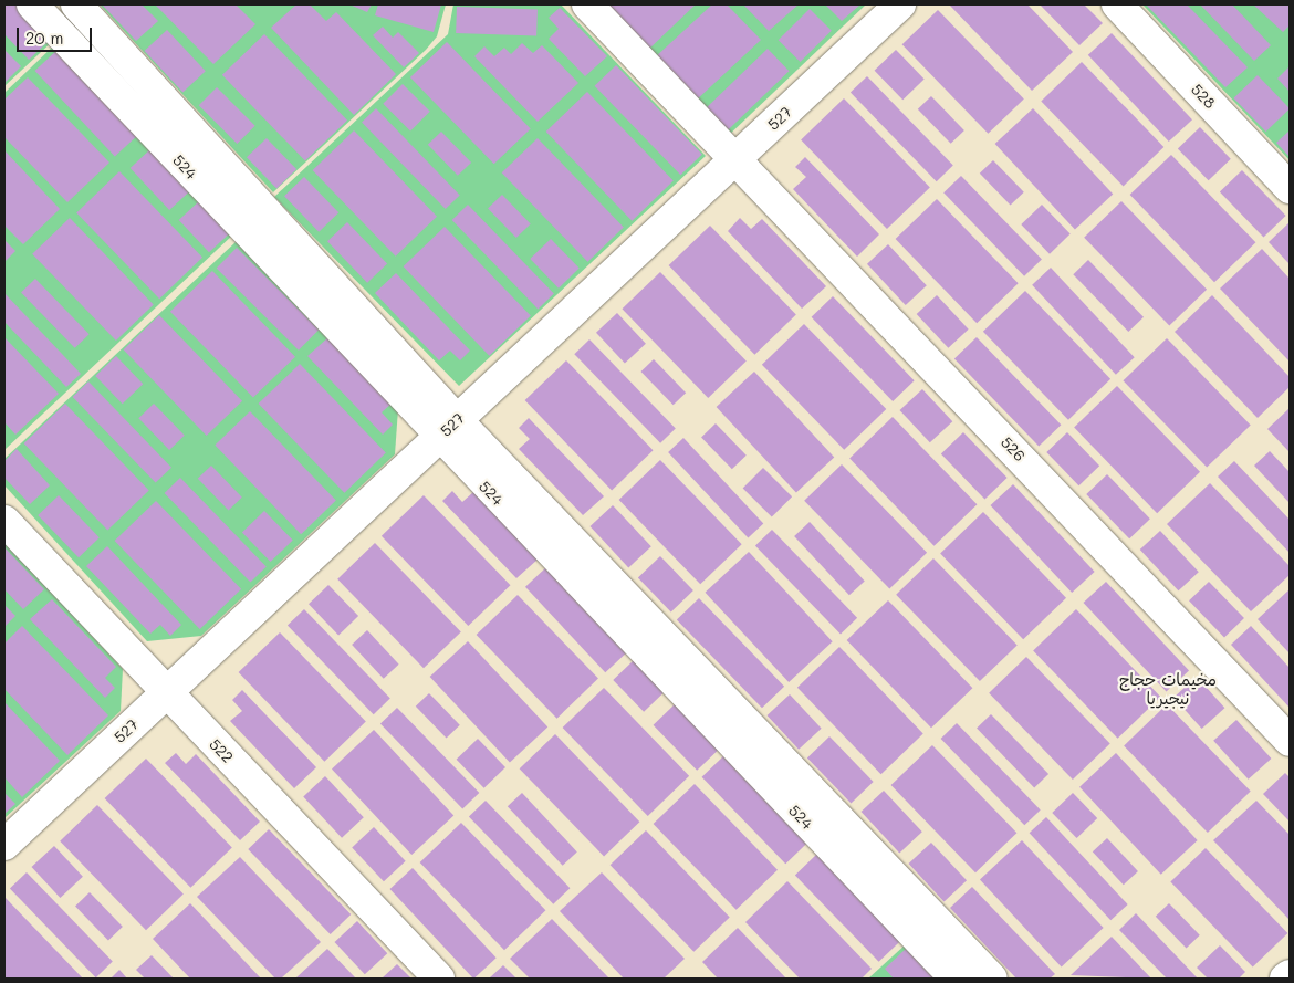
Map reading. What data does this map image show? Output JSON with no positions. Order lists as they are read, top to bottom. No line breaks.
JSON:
{"streets":{"street":["528","527","524","526","522"]},"crossings":[["527","524"],["527","526"],["527","522"]],"districts":["مخيمات حجاج نيجيريا"],"scale_bar":"20 m"}
